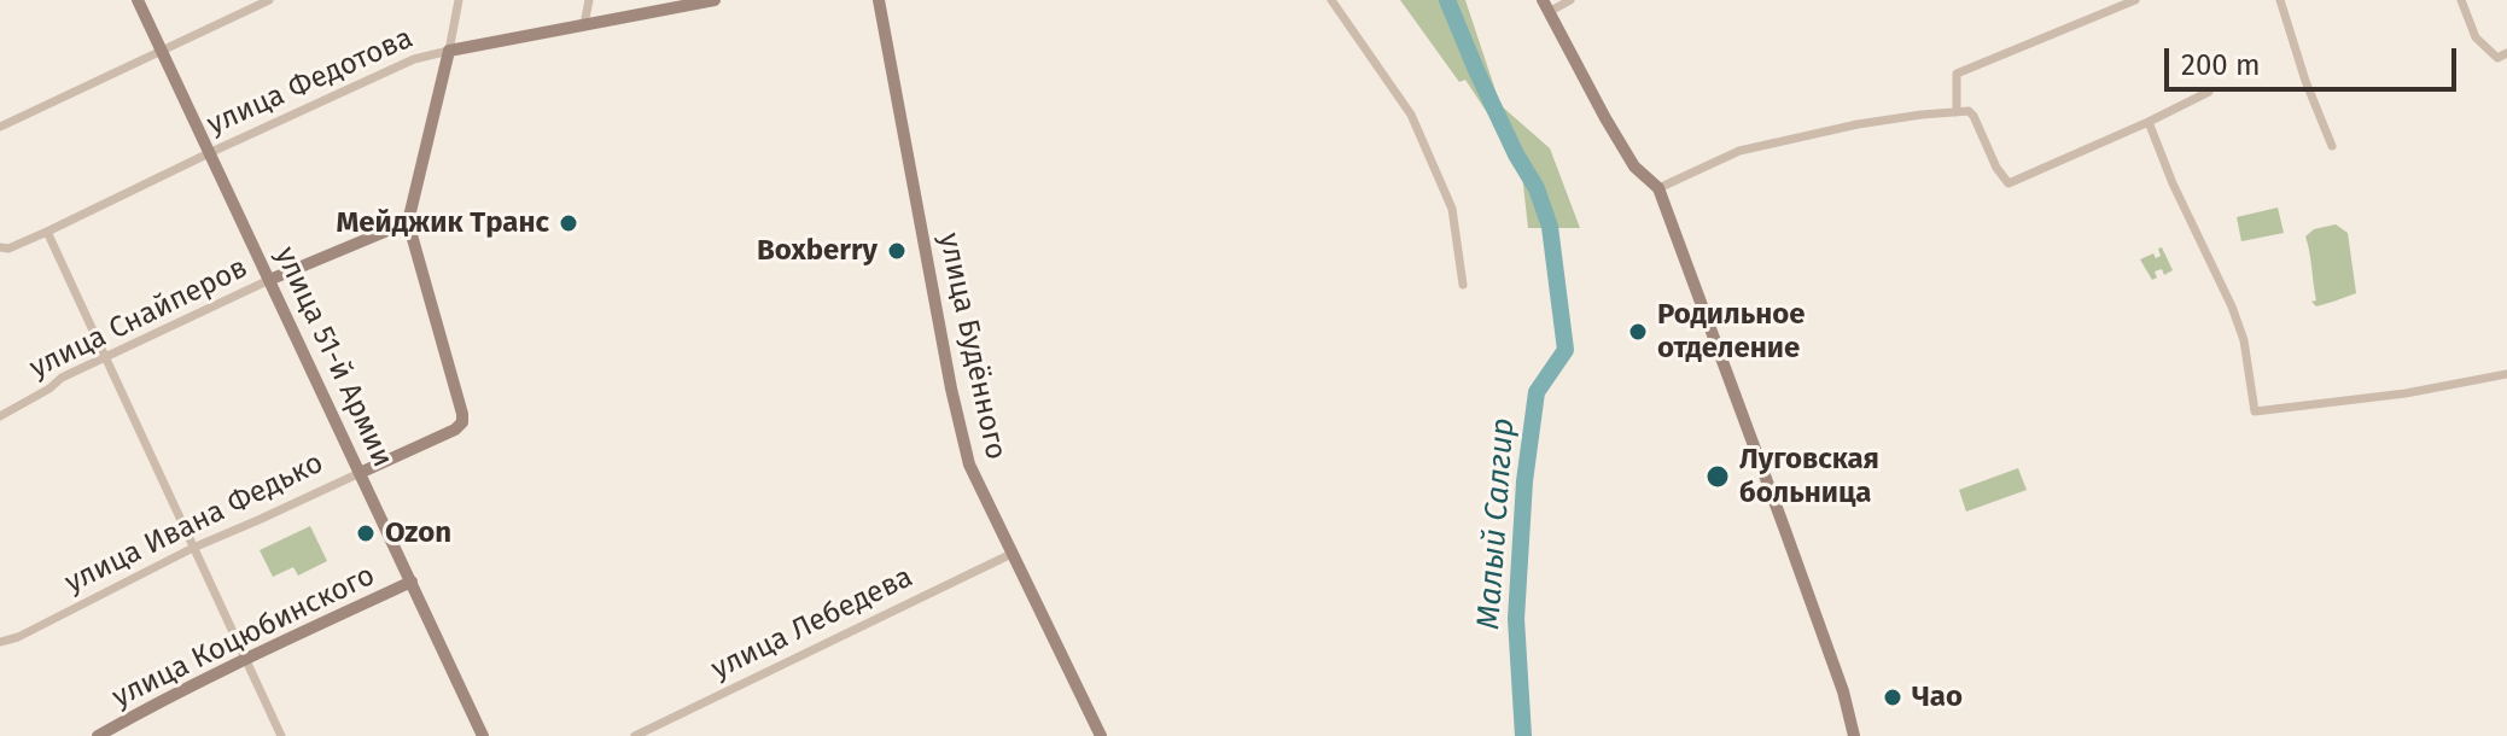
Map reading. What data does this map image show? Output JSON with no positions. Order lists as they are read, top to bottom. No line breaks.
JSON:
{"streets":{"main road":["улица Федотова","улица Снайперов","улица Будённого","улица 51-й Армии","улица Ивана Федько","улица Коцюбинского"],"street":["улица Лебедева"]},"crossings":[["улица Федотова","улица 51-й Армии"],["улица Снайперов","улица 51-й Армии"],["улица Снайперов","улица Ивана Федько"],["улица Будённого","улица Лебедева"],["улица 51-й Армии","улица Ивана Федько"],["улица 51-й Армии","улица Коцюбинского"]],"water":["Малый Салгир"],"places":["Мейджик Транс","Boxberry","Родильное отделение","Луговская больница","Ozon","Чао"],"scale_bar":"200 m"}
